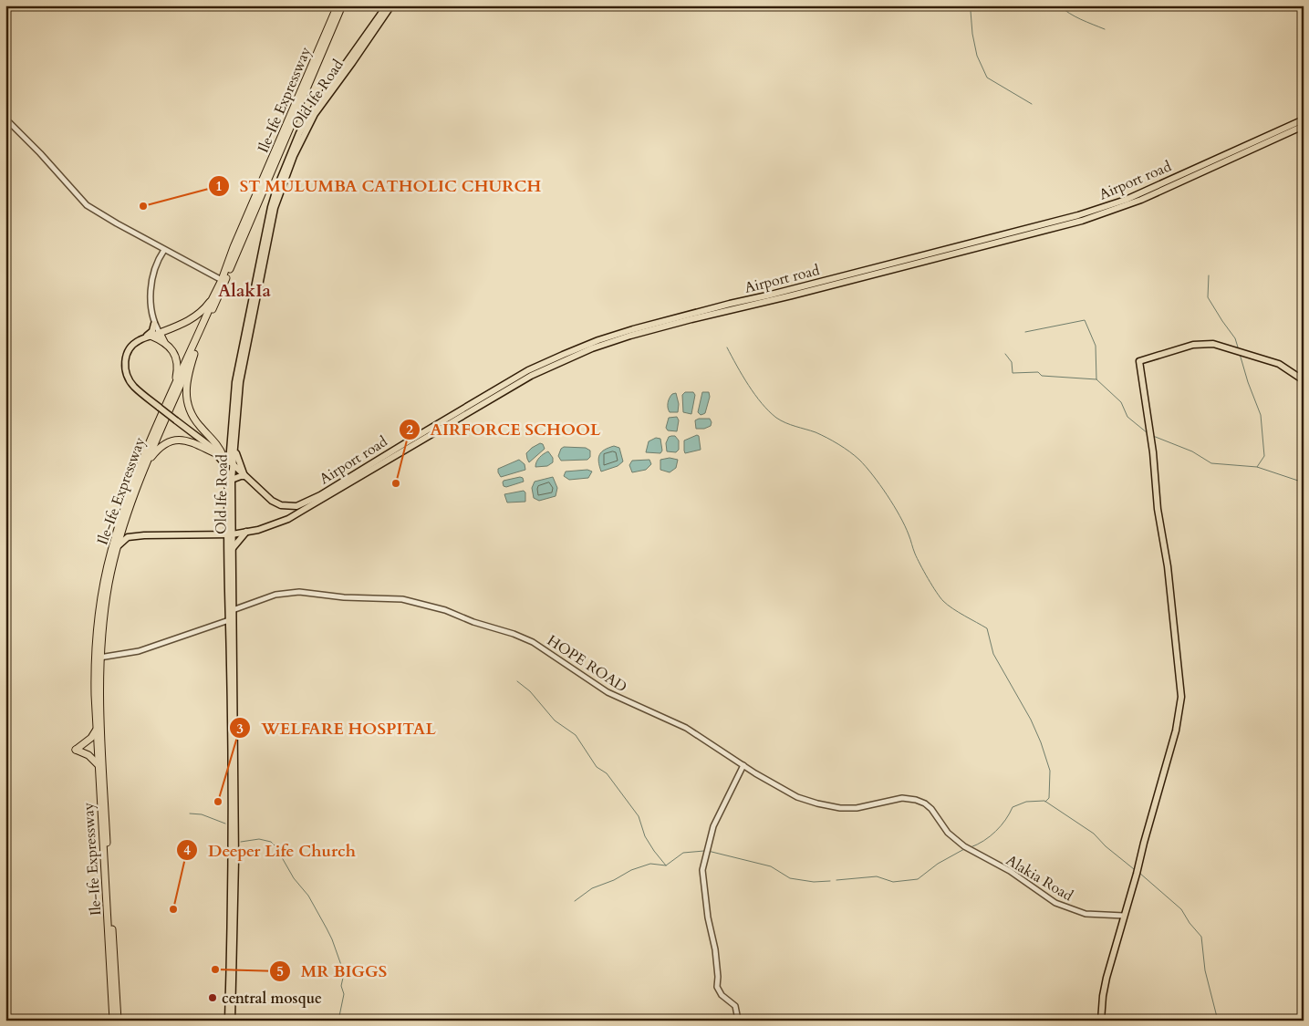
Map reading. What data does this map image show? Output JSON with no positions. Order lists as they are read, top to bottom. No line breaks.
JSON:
{"streets":{"highway":["Ile-Ife Expressway"],"main road":["Old Ife Road","Airport road"],"street":["HOPE ROAD","Alakia Road"]},"crossings":[["Old Ife Road","HOPE ROAD"],["HOPE ROAD","Alakia Road"]],"districts":["AlakIa"],"places":["ST MULUMBA CATHOLIC CHURCH","AIRFORCE SCHOOL","WELFARE HOSPITAL","Deeper Life Church","MR BIGGS","central mosque"]}
